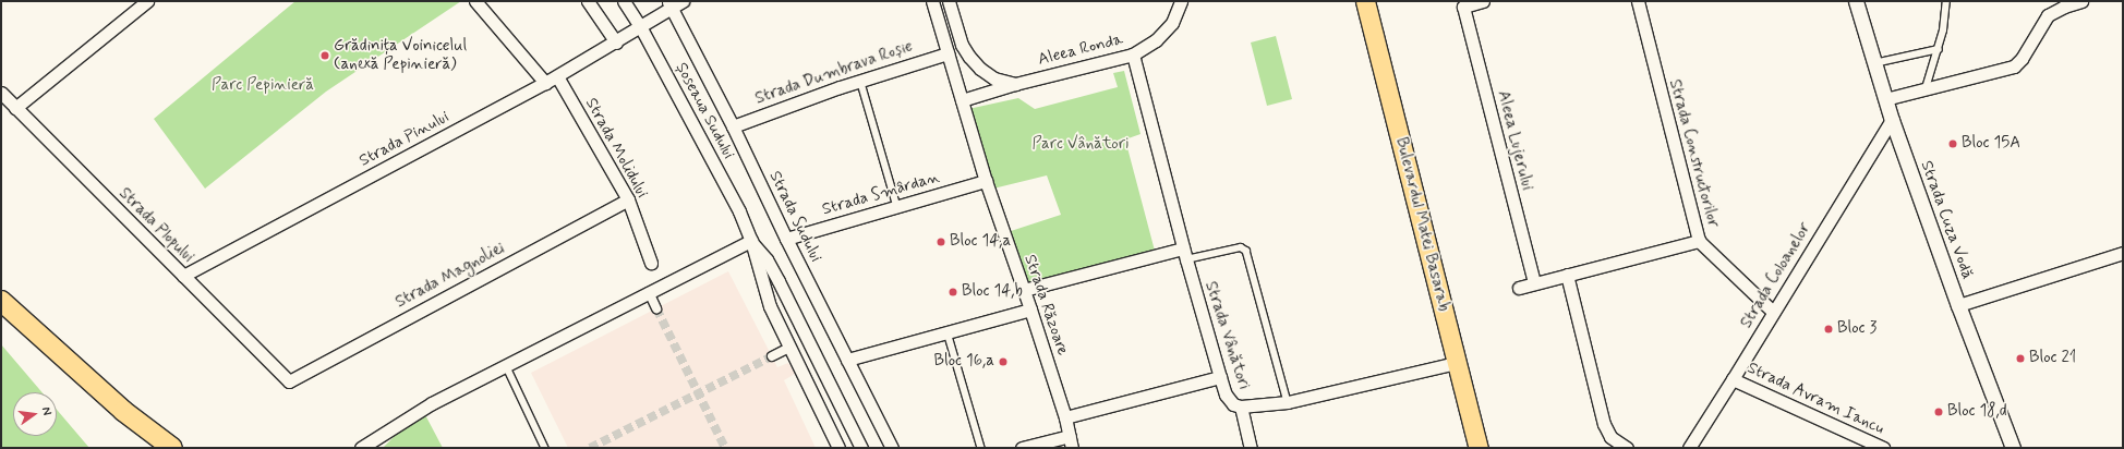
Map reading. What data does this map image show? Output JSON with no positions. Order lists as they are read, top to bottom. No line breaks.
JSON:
{"streets":{"main road":["Bulevardul Matei Basarab"],"street":["Aleea Ronda","Strada Dumbrava Roșie","Șoseaua Sudului","Strada Pinului","Aleea Lujerului","Strada Molidului","Strada Constructorilor","Strada Smârdan","Strada Sudului","Strada Cuza Vodă","Strada Plopului","Strada Magnoliei","Strada Coloanelor","Strada Răzoare","Strada Vânători","Strada Avram Iancu"]},"crossings":[["Aleea Ronda","Strada Răzoare"],["Aleea Ronda","Strada Vânători"],["Strada Dumbrava Roșie","Strada Sudului"],["Strada Dumbrava Roșie","Strada Răzoare"],["Șoseaua Sudului","Strada Pinului"],["Strada Pinului","Strada Molidului"],["Strada Pinului","Strada Sudului"],["Strada Pinului","Strada Plopului"],["Strada Molidului","Strada Magnoliei"],["Strada Constructorilor","Strada Coloanelor"],["Strada Smârdan","Strada Sudului"],["Strada Smârdan","Strada Răzoare"],["Strada Cuza Vodă","Strada Coloanelor"],["Bulevardul Matei Basarab","Strada Vânători"],["Strada Plopului","Strada Magnoliei"],["Strada Coloanelor","Strada Avram Iancu"]],"parks":["Parc Pepinieră","Parc Vânători"],"places":["Grădinița Voinicelul (anexă Pepinieră)","Bloc 15A","Bloc 14,a","Bloc 14,b","Bloc 3","Bloc 21","Bloc 16,a","Bloc 18,d"],"north":"right"}
